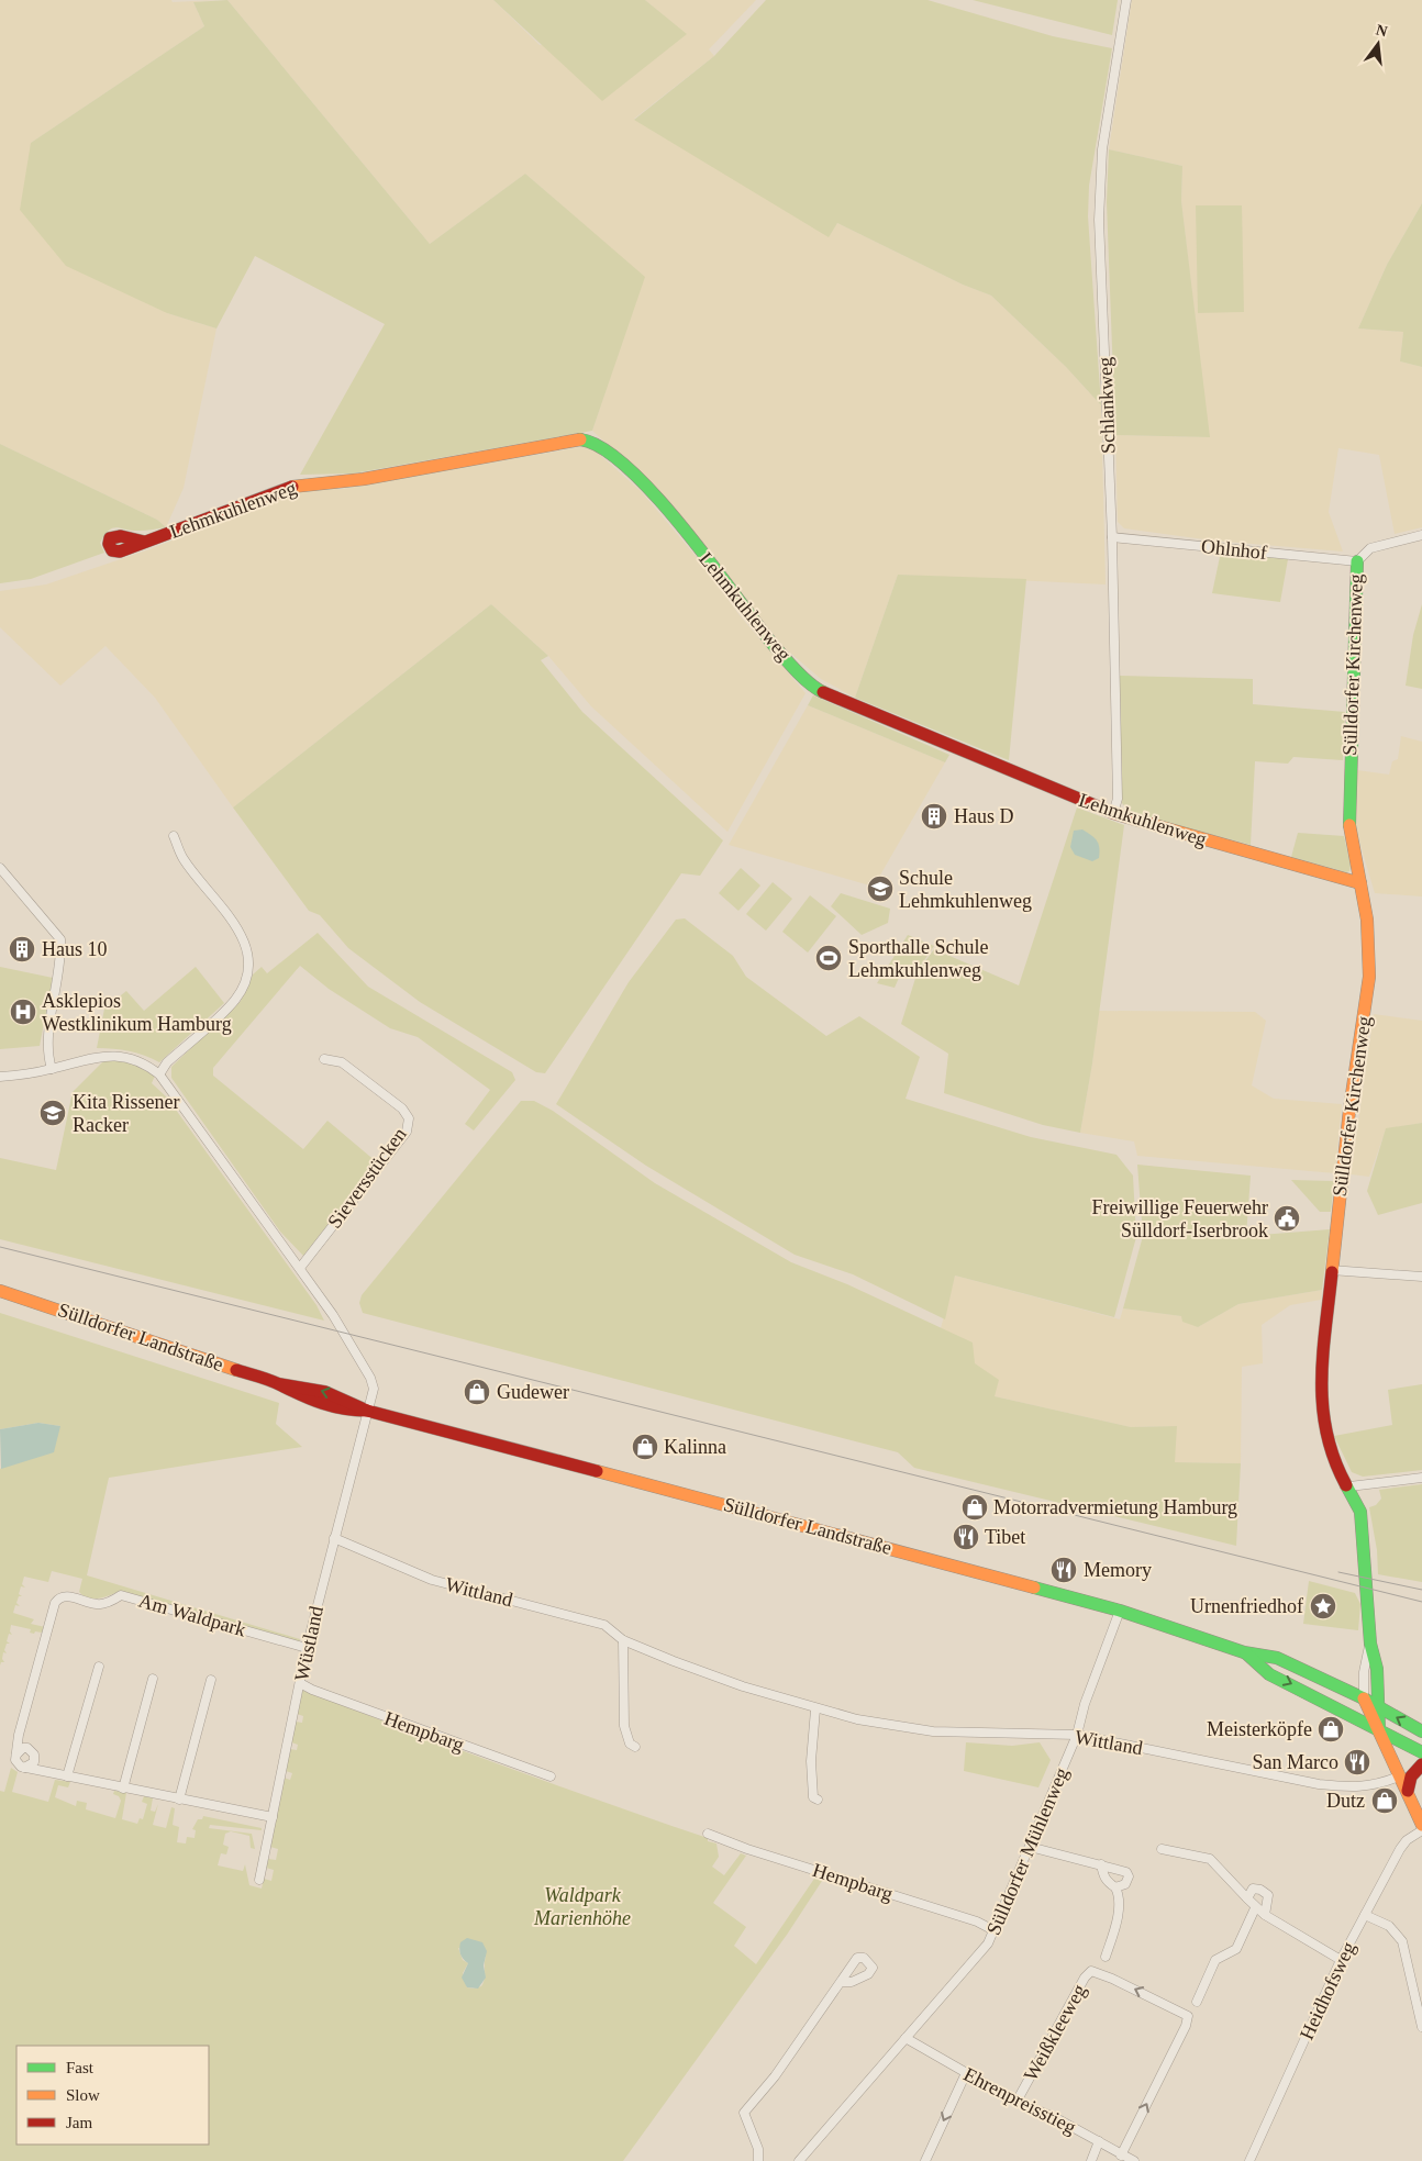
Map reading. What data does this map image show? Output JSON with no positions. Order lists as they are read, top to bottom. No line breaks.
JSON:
{"streets":{"street":["Schlankweg","Lehmkuhlenweg","Ohlnhof","Sülldorfer Kirchenweg","Sieversstücken","Sülldorfer Landstraße","Wittland","Am Waldpark","Wüstland","Hempbarg","Sülldorfer Mühlenweg","Heidhofsweg","Weißkleeweg","Ehrenpreisstieg"]},"crossings":[["Schlankweg","Lehmkuhlenweg"],["Schlankweg","Ohlnhof"],["Lehmkuhlenweg","Sülldorfer Kirchenweg"],["Ohlnhof","Sülldorfer Kirchenweg"],["Sülldorfer Kirchenweg","Sülldorfer Landstraße"],["Sülldorfer Kirchenweg","Wittland"],["Sülldorfer Landstraße","Wüstland"],["Sülldorfer Landstraße","Sülldorfer Mühlenweg"],["Wittland","Wüstland"],["Wittland","Sülldorfer Mühlenweg"],["Am Waldpark","Wüstland"],["Wüstland","Hempbarg"],["Hempbarg","Sülldorfer Mühlenweg"],["Sülldorfer Mühlenweg","Ehrenpreisstieg"],["Weißkleeweg","Ehrenpreisstieg"]],"parks":["Waldpark Marienhöhe"],"places":{"building":["Haus D","Haus 10"],"school or university":["Schule Lehmkuhlenweg","Kita Rissener Racker"],"sports":["Sporthalle Schule Lehmkuhlenweg"],"hospital":["Asklepios Westklinikum Hamburg"],"public building":["Freiwillige Feuerwehr Sülldorf-Iserbrook"],"shop":["Gudewer","Kalinna","Motorradvermietung Hamburg","Meisterköpfe","Dutz"],"restaurant":["Tibet","Memory","San Marco"],"place":["Urnenfriedhof"]},"legend":["Fast","Slow","Jam"],"north":"top"}
